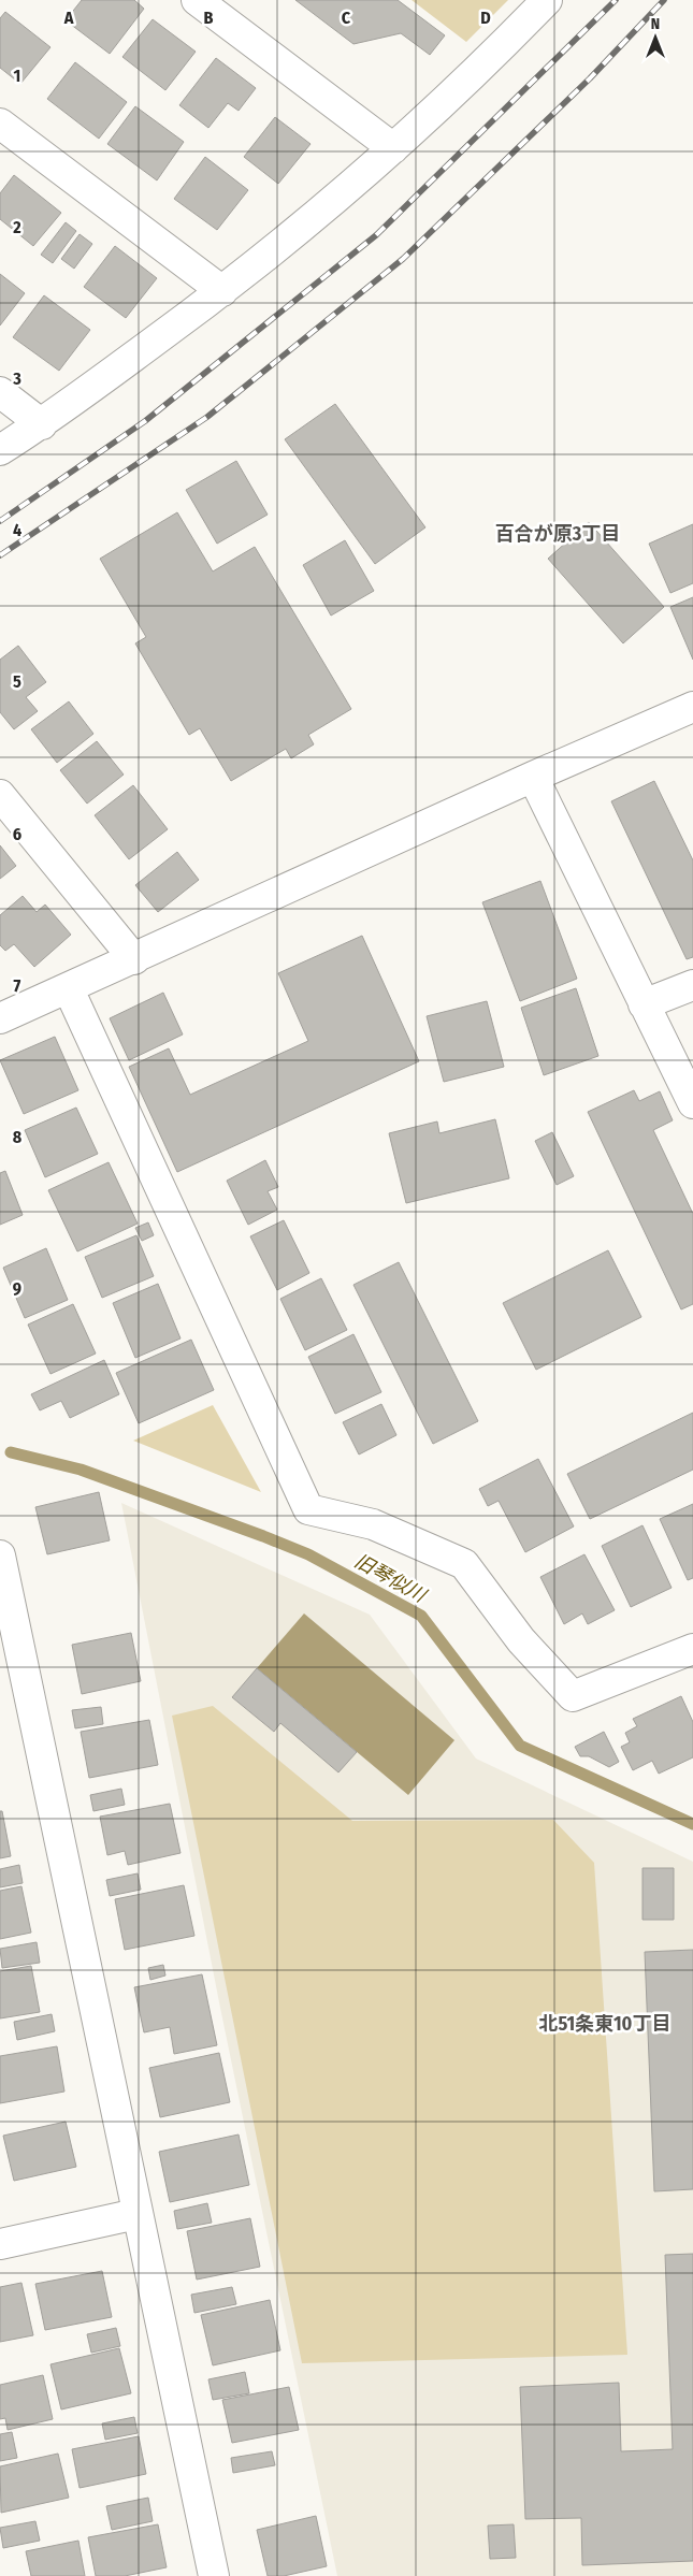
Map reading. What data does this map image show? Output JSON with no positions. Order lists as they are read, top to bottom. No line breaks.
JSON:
{"districts":["百合が原3丁目","北51条東10丁目"],"water":["旧琴似川"],"north":"top","grid":{"columns":["A","B","C","D"],"rows":["1","2","3","4","5","6","7","8","9"]}}
